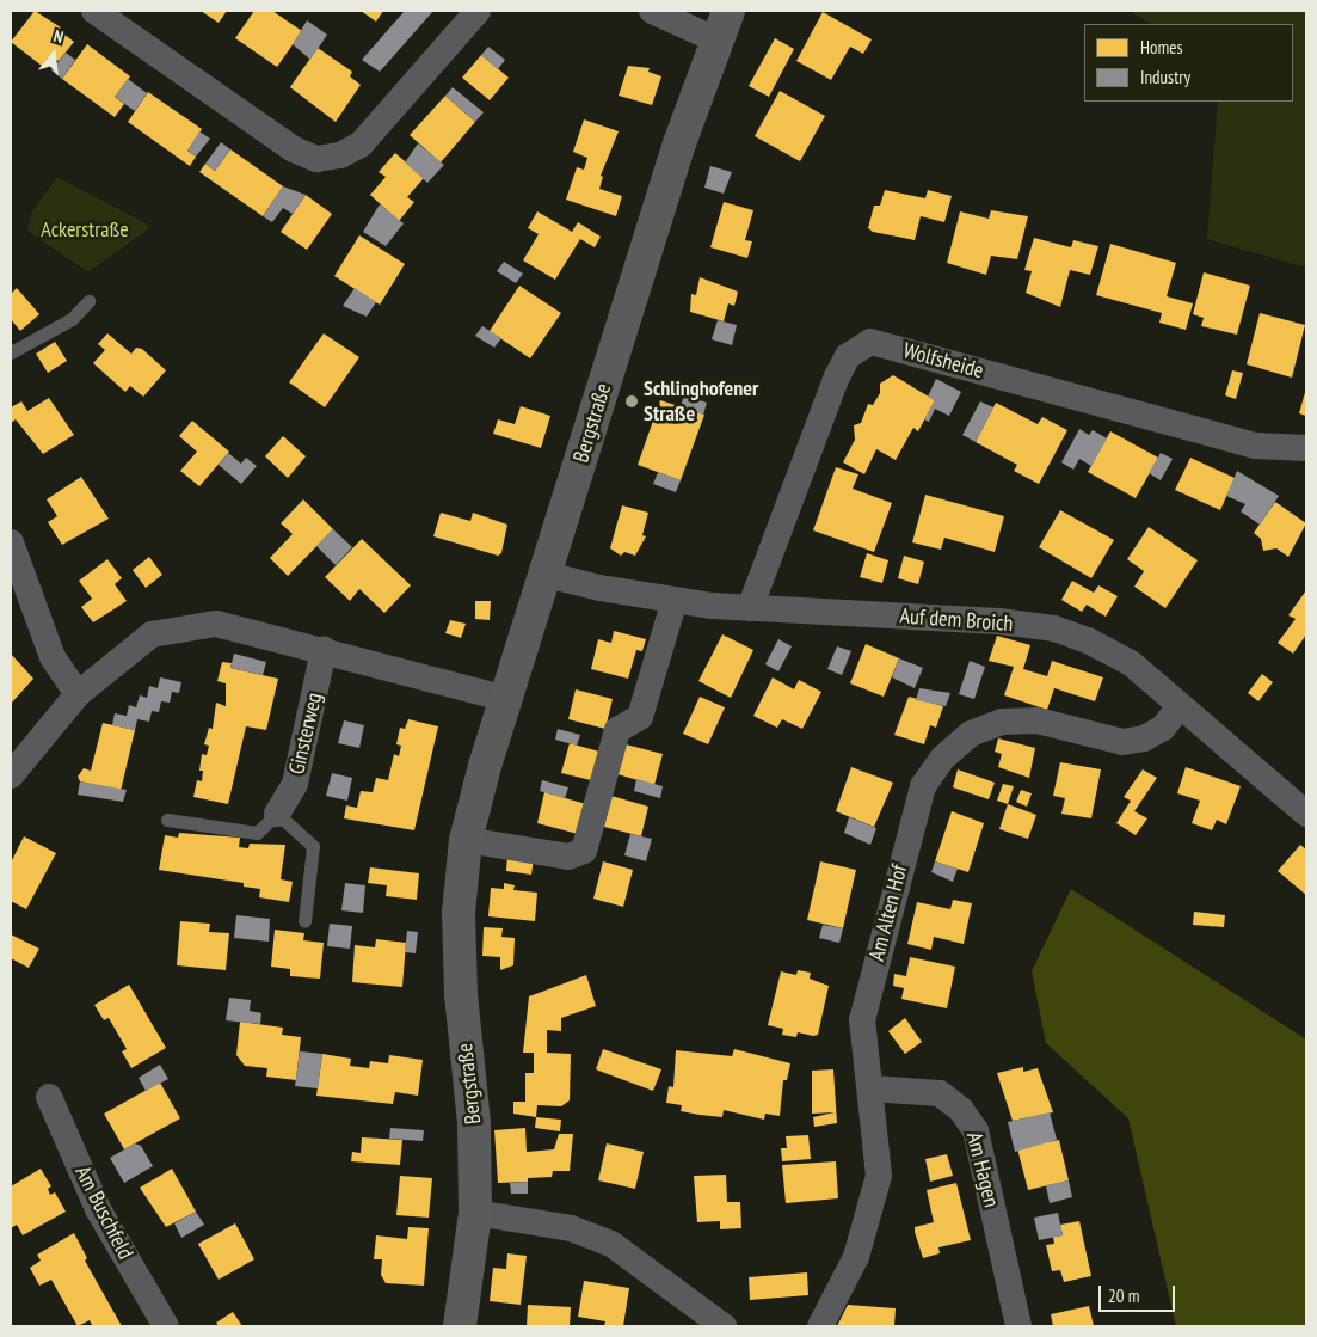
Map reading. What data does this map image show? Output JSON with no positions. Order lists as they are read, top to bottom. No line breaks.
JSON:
{"streets":{"street":["Wolfsheide","Bergstraße","Auf dem Broich","Ginsterweg","Am Alten Hof","Am Hagen","Am Buschfeld"]},"crossings":[["Wolfsheide","Auf dem Broich"],["Bergstraße","Auf dem Broich"],["Auf dem Broich","Am Alten Hof"],["Am Alten Hof","Am Hagen"]],"parks":["Ackerstraße"],"places":["Schlinghofener Straße"],"legend":["Homes","Industry"],"scale_bar":"20 m","north":"top"}
